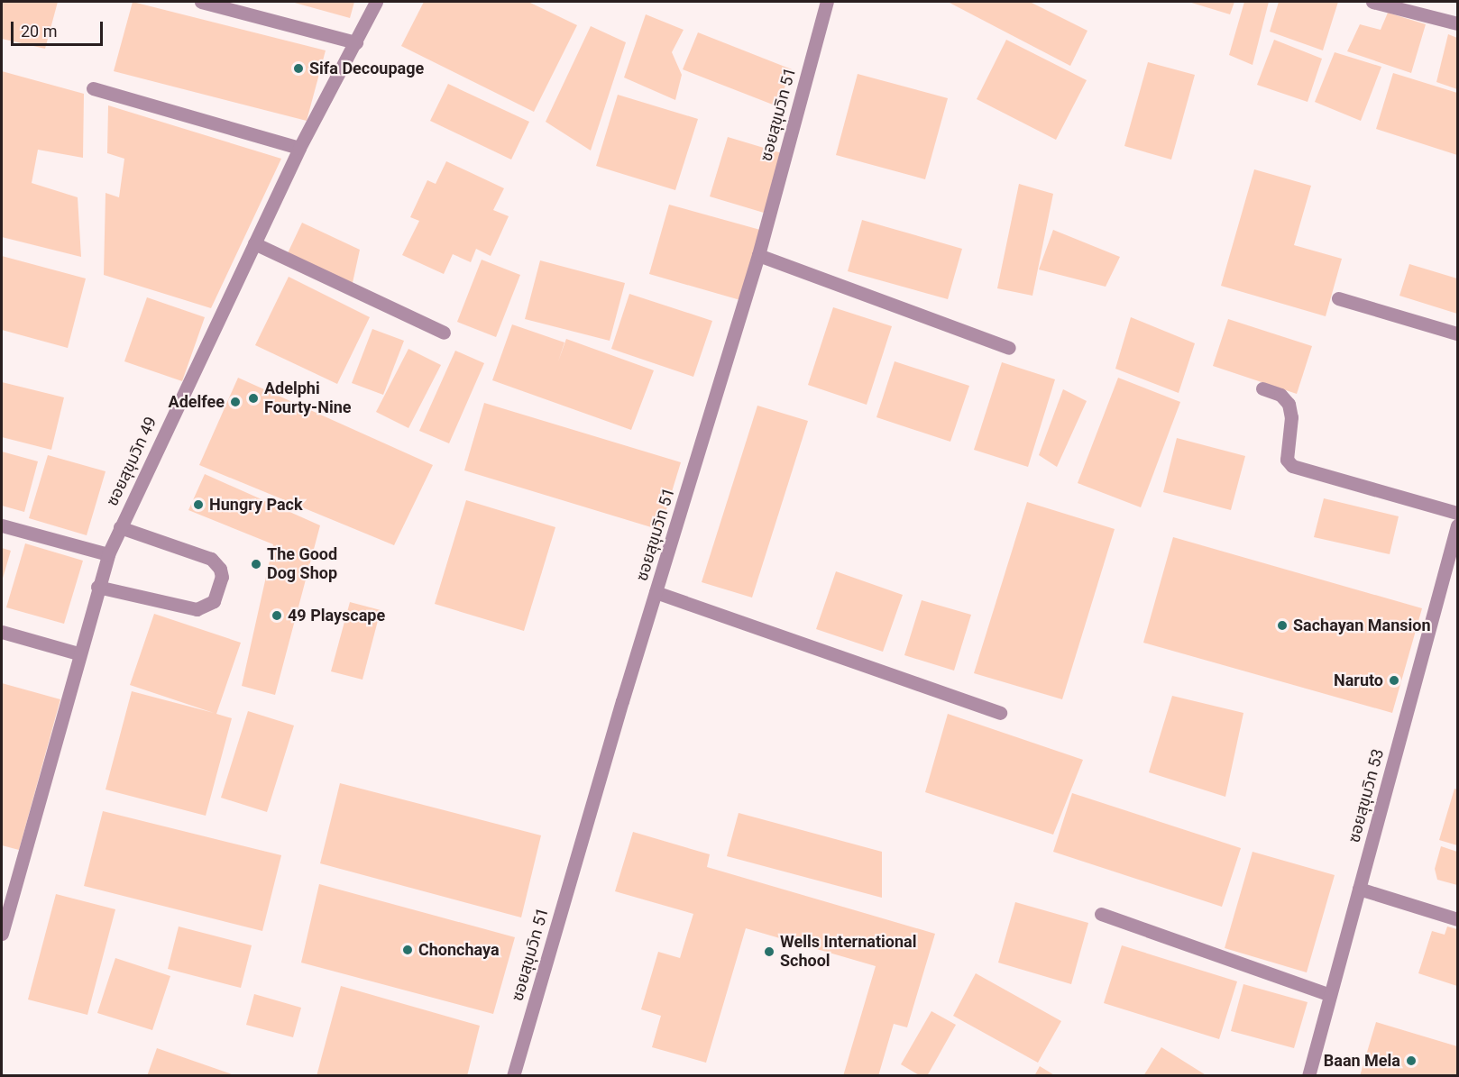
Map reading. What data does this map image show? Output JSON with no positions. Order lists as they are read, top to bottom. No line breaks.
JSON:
{"streets":{"street":["ซอยสุขุมวิท 51","ซอยสุขุมวิท 49","ซอยสุขุมวิท 53"]},"places":["Sifa Decoupage","Adelphi Fourty-Nine","Adelfee","Hungry Pack","The Good Dog Shop","49 Playscape","Sachayan Mansion","Naruto","Chonchaya","Wells International School","Baan Mela"],"scale_bar":"20 m"}
